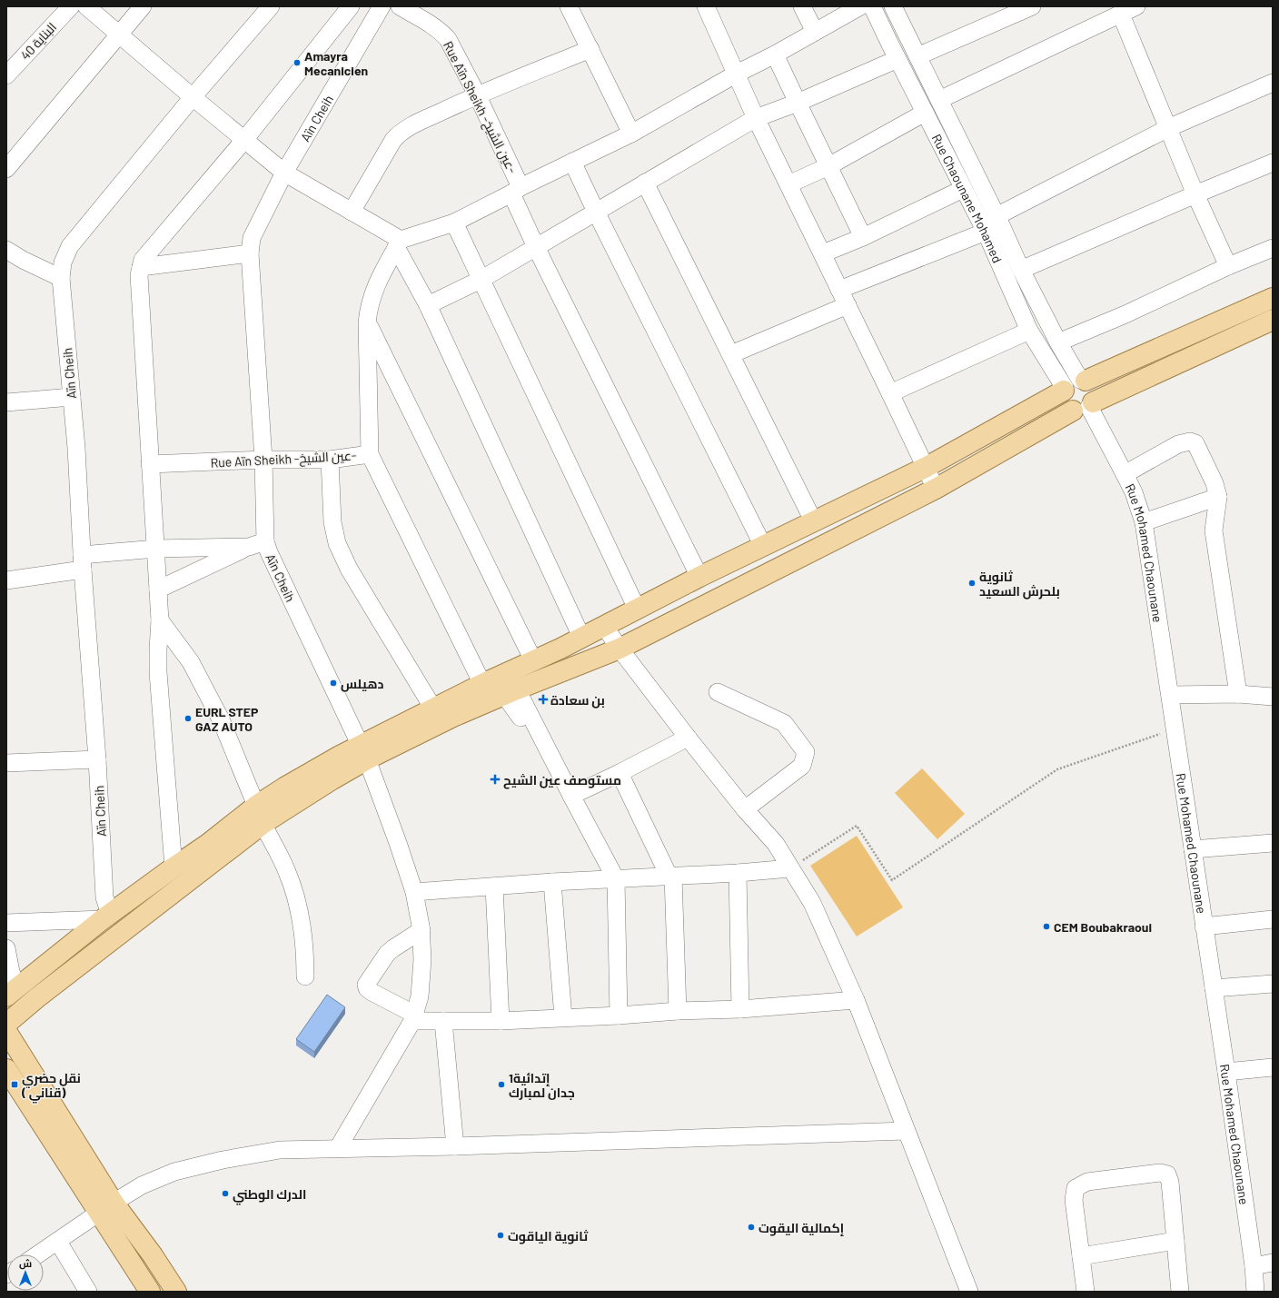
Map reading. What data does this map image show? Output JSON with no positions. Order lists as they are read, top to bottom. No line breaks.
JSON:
{"streets":{"street":["البناية 40","Rue Aïn Sheikh -عين الشيخ-","Aïn Cheih","Rue Chaounane Mohamed","Rue Mohamed Chaounane"]},"crossings":[["Rue Aïn Sheikh -عين الشيخ-","Aïn Cheih"],["Rue Chaounane Mohamed","Rue Mohamed Chaounane"]],"places":{"other":["Amayra Mecanicien","ثانوية بلحرش السعيد","دهيلس","EURL STEP GAZ AUTO","CEM Boubakraoui","1إتدائية جدان لمبارك","الدرك الوطني","إكمالية اليقوت","ثانوية الياقوت"],"health":["بن سعادة","مستوصف عين الشيح"],"transit":["نقل حضري ( قناني)"]},"north":"top"}
